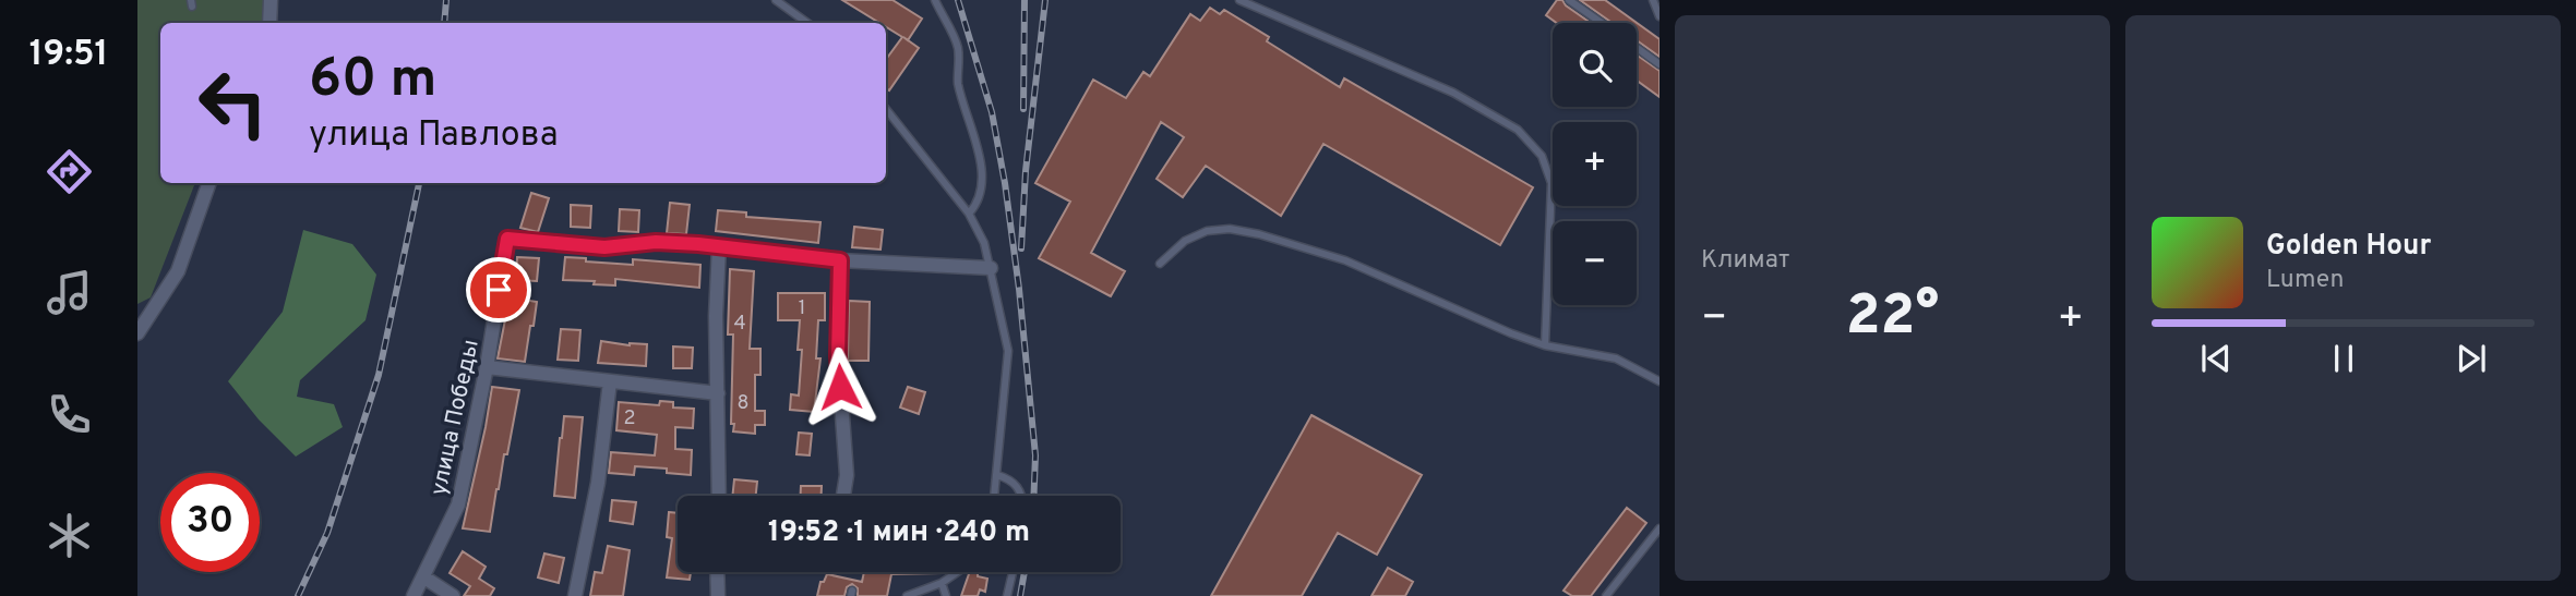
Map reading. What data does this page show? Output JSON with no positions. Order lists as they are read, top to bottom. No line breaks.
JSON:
{"streets":{"street":["улица Победы"]},"house_numbers":["1","4","8","2"],"page":{"tabs":"19:51","tile":"Климат","map_buttons":["+","−"],"turn":["60 m","улица Павлова"],"song":["Golden Hour","Lumen"],"heat":["−","22°","+"],"limit":"30","trip":"19:52 · 1 мин · 240 m"}}
